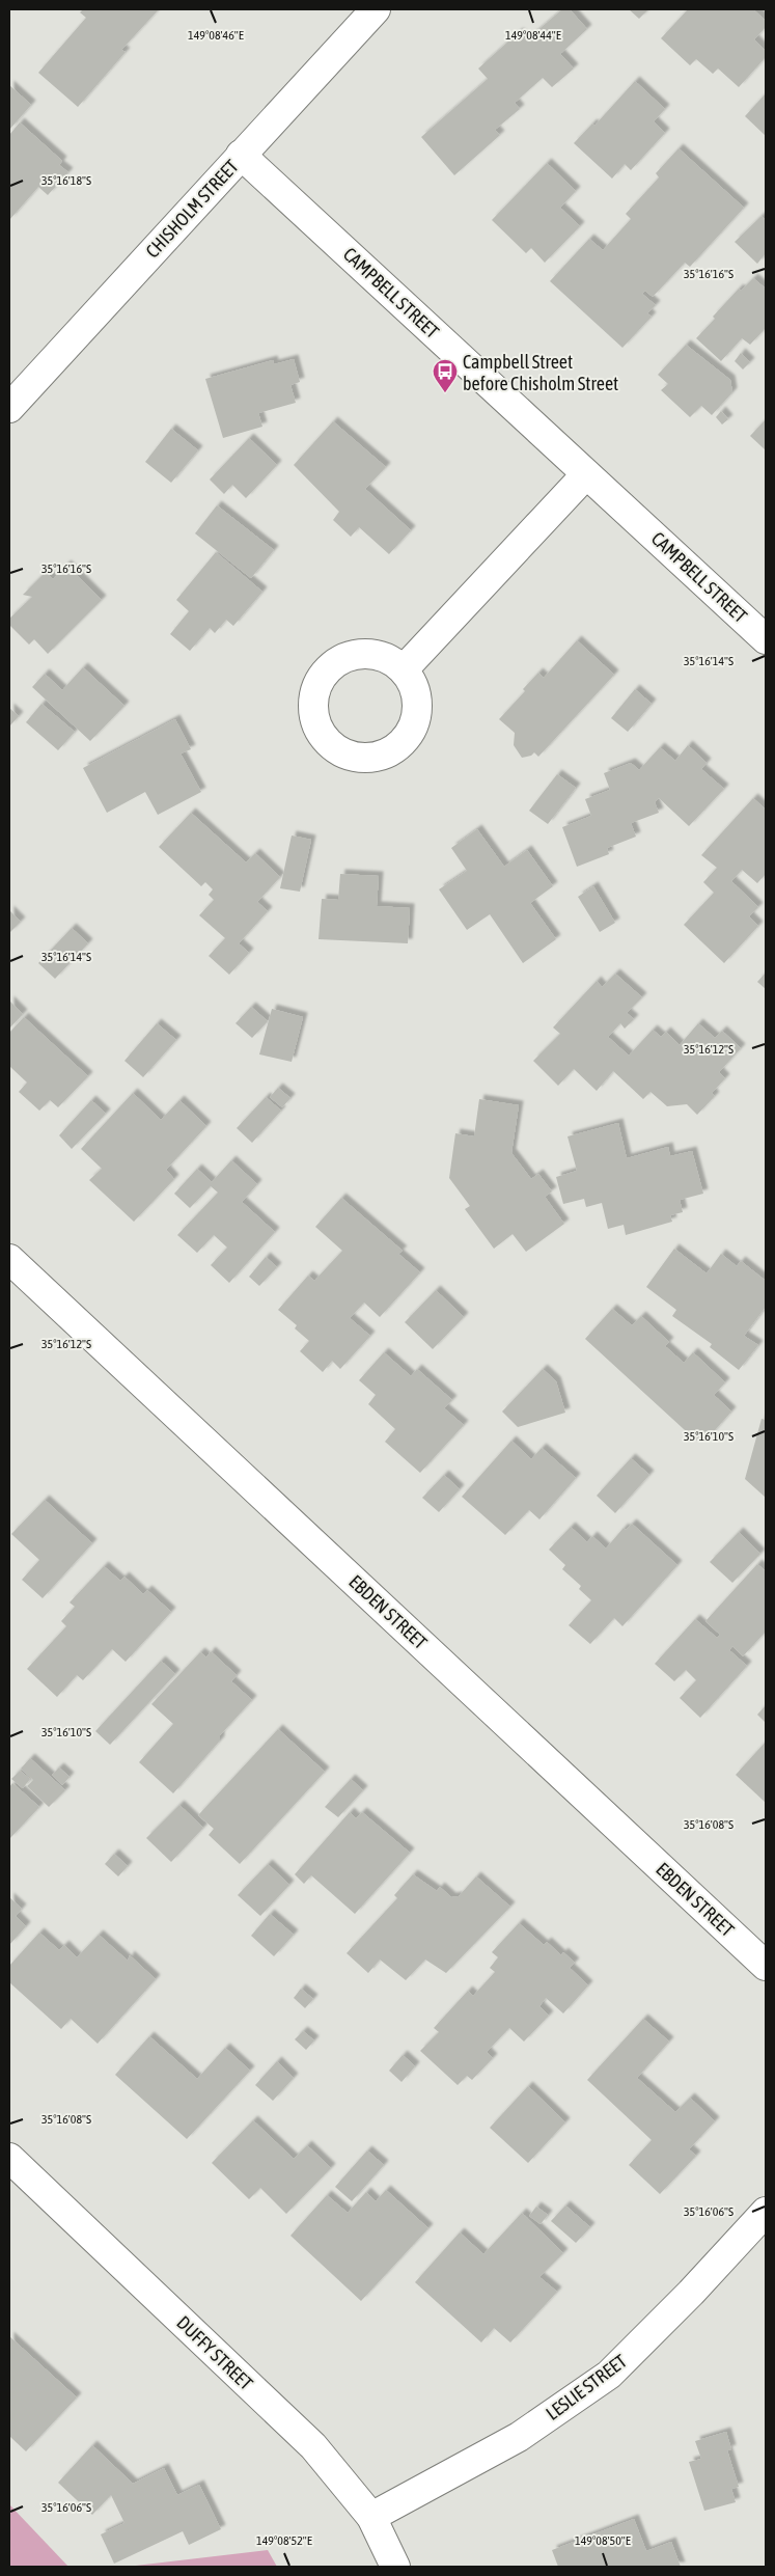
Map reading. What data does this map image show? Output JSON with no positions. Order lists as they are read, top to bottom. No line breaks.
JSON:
{"streets":{"street":["CHISHOLM STREET","CAMPBELL STREET","EBDEN STREET","DUFFY STREET","LESLIE STREET"]},"crossings":[["CHISHOLM STREET","CAMPBELL STREET"],["DUFFY STREET","LESLIE STREET"]],"places":{"bus stop":["Campbell Street before Chisholm Street"]},"coordinates":["149°08'46\"E","149°08'44\"E","35°16'18\"S","35°16'16\"S","35°16'14\"S","35°16'12\"S","35°16'10\"S","35°16'08\"S","35°16'06\"S","149°08'52\"E","149°08'50\"E"]}
